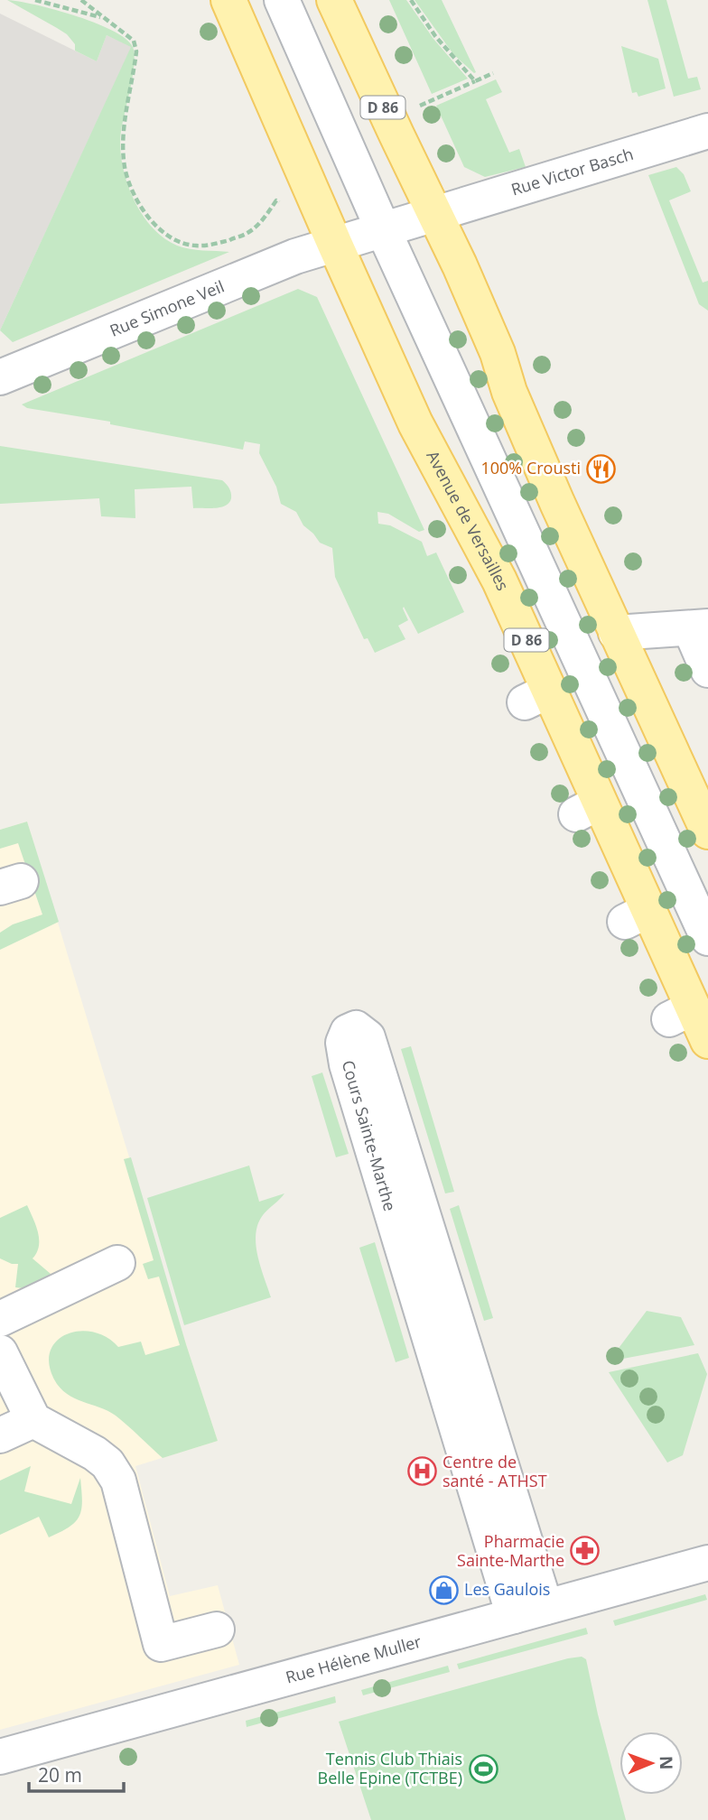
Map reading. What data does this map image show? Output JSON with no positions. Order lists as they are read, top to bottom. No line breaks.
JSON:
{"streets":{"main road":["D 86","Avenue de Versailles"],"street":["Rue Victor Basch","Rue Simone Veil","Cours Sainte-Marthe","Rue Hélène Muller"]},"crossings":[["D 86","Rue Victor Basch"],["Rue Victor Basch","Rue Simone Veil"],["Rue Simone Veil","Avenue de Versailles"],["Cours Sainte-Marthe","Rue Hélène Muller"]],"places":{"restaurant":["100% Crousti"],"hospital":["Centre de santé - ATHST"],"pharmacy":["Pharmacie Sainte-Marthe"],"shop":["Les Gaulois"],"sports":["Tennis Club Thiais Belle Epine (TCTBE)"]},"scale_bar":"20 m","north":"right"}
